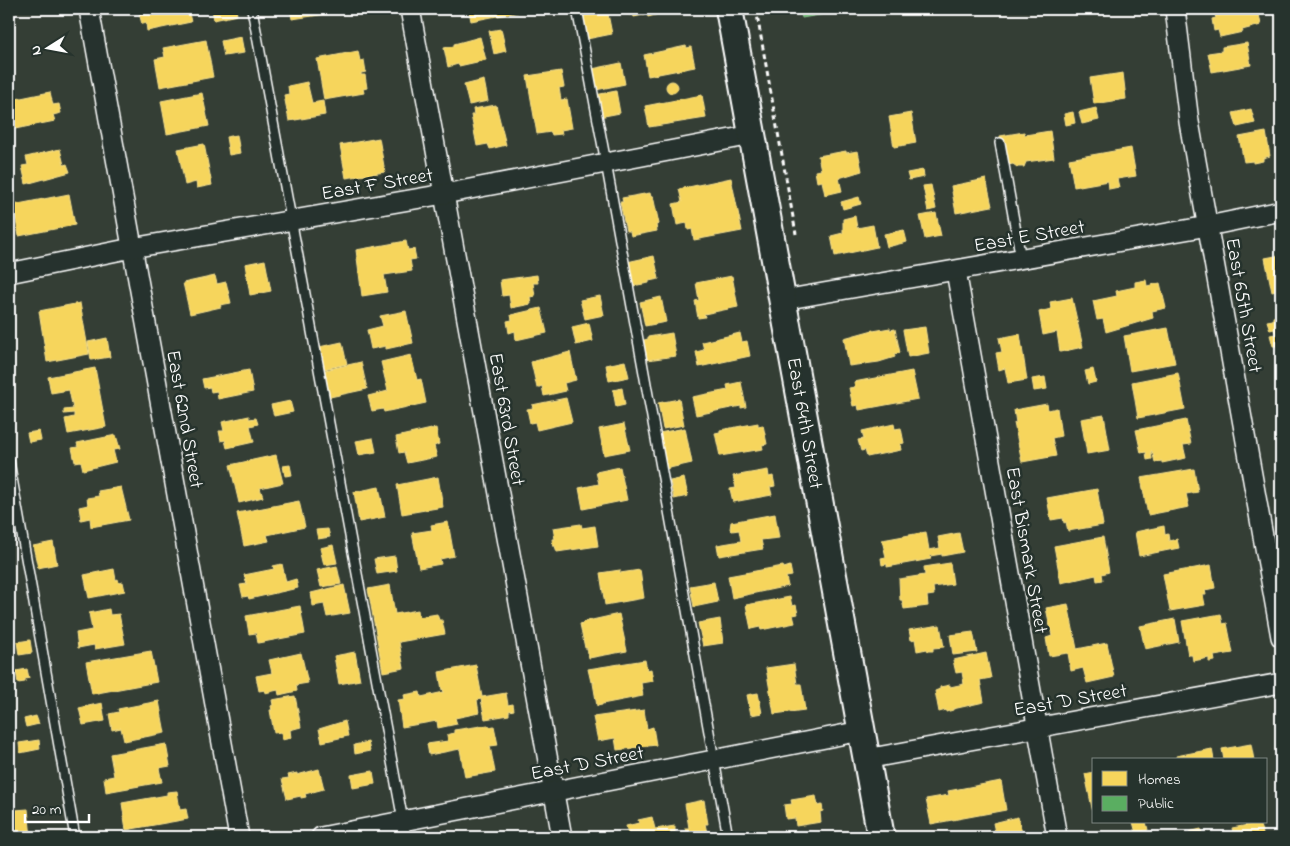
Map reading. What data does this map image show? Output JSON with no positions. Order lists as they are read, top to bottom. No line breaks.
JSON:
{"streets":{"street":["East F Street","East E Street","East 65th Street","East 62nd Street","East 63rd Street","East 64th Street","East Bismark Street","East D Street"]},"crossings":[["East F Street","East 62nd Street"],["East F Street","East 63rd Street"],["East F Street","East 64th Street"],["East E Street","East 65th Street"],["East E Street","East 64th Street"],["East E Street","East Bismark Street"],["East 63rd Street","East D Street"],["East 64th Street","East D Street"],["East Bismark Street","East D Street"]],"legend":["Homes","Public"],"scale_bar":"20 m","north":"left"}
